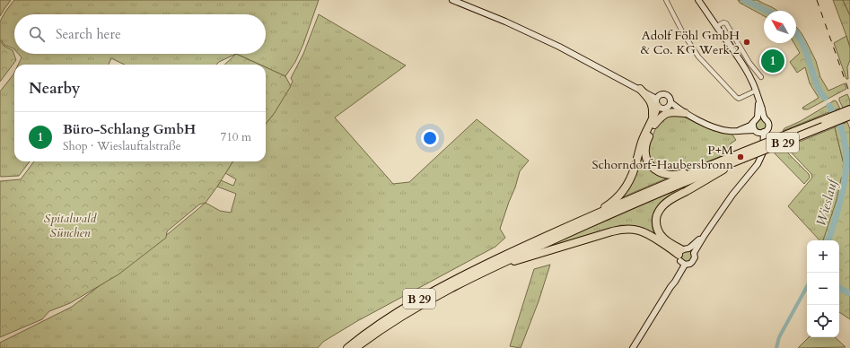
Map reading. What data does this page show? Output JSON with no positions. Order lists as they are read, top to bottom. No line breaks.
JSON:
{"streets":{"highway":["B 29"]},"water":["Wieslauf"],"parks":["Spitalwald Sünchen"],"places":["Adolf Föhl GmbH & Co. KG Werk 2","P+M Schorndorf-Haubersbronn"],"north":"top left","page":{"search":"Search here","pins":"1","heading":"Nearby","list":[{"mark":"1","name":"Büro-Schlang GmbH","note":"Shop · Wieslauftalstraße","value":"710 m"}],"map_buttons":["+","−"]}}
